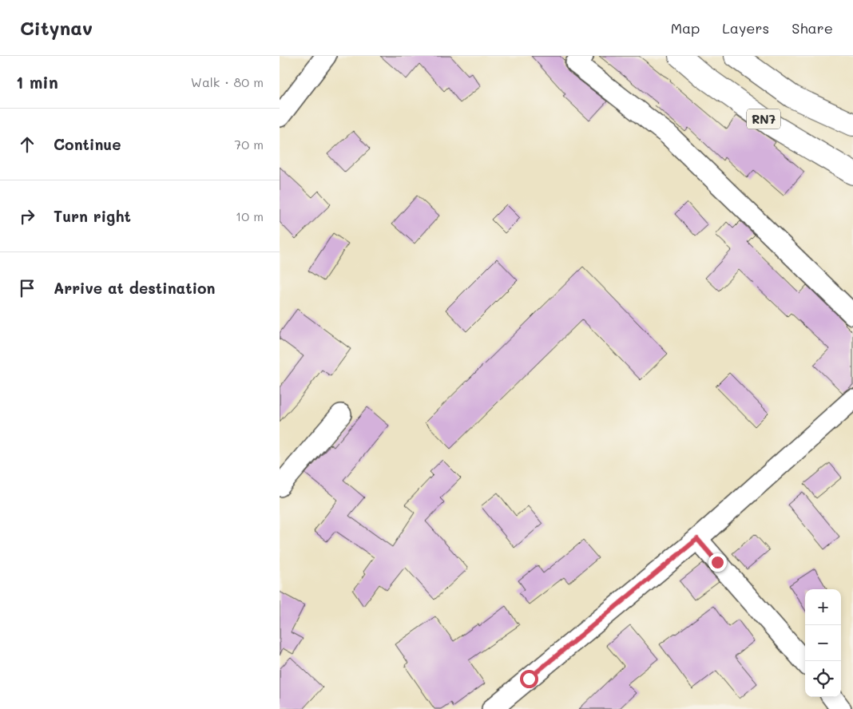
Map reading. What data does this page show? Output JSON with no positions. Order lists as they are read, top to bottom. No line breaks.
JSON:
{"streets":{"main road":["RN7"]},"page":{"header":"Citynav","nav":["Map","Layers","Share"],"heading":["1 min","Walk · 80 m"],"list":[["Continue","70 m"],["Turn right","10 m"],"Arrive at destination"],"map_buttons":["+","−"]}}
